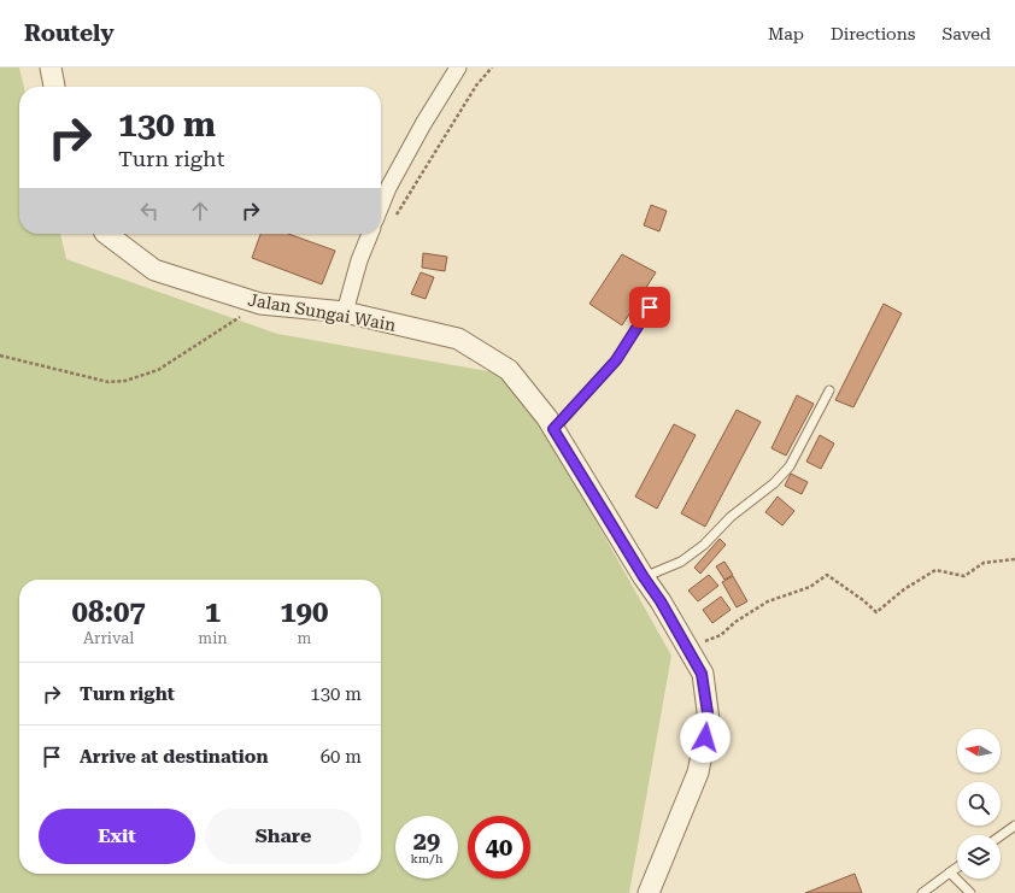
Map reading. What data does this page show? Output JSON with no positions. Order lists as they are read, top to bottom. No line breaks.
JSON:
{"streets":{"street":["Jalan Sungai Wain"]},"north":"left","page":{"header":"Routely","nav":["Map","Directions","Saved"],"turn":["130 m","Turn right"],"eta":["08:07","Arrival","1","min","190","m"],"list":[{"name":"Turn right","value":"130 m"},{"name":"Arrive at destination","value":"60 m"}],"buttons":["Exit","Share"],"speed":"29 km/h","limit":"40"}}
